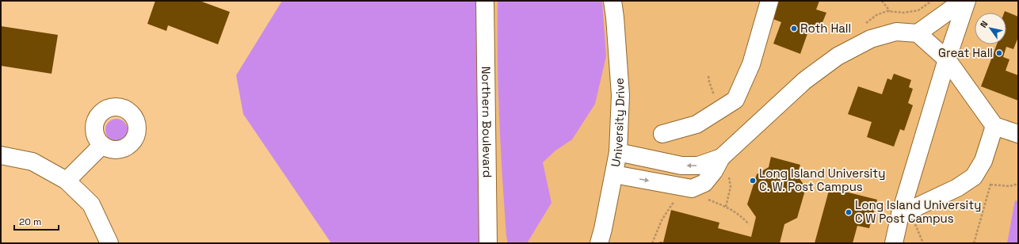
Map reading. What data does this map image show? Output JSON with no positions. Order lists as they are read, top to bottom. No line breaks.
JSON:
{"streets":{"street":["Northern Boulevard","University Drive"]},"places":["Roth Hall","Great Hall","Long Island University C. W. Post Campus","Long Island University C W Post Campus"],"scale_bar":"20 m","north":"top left"}
